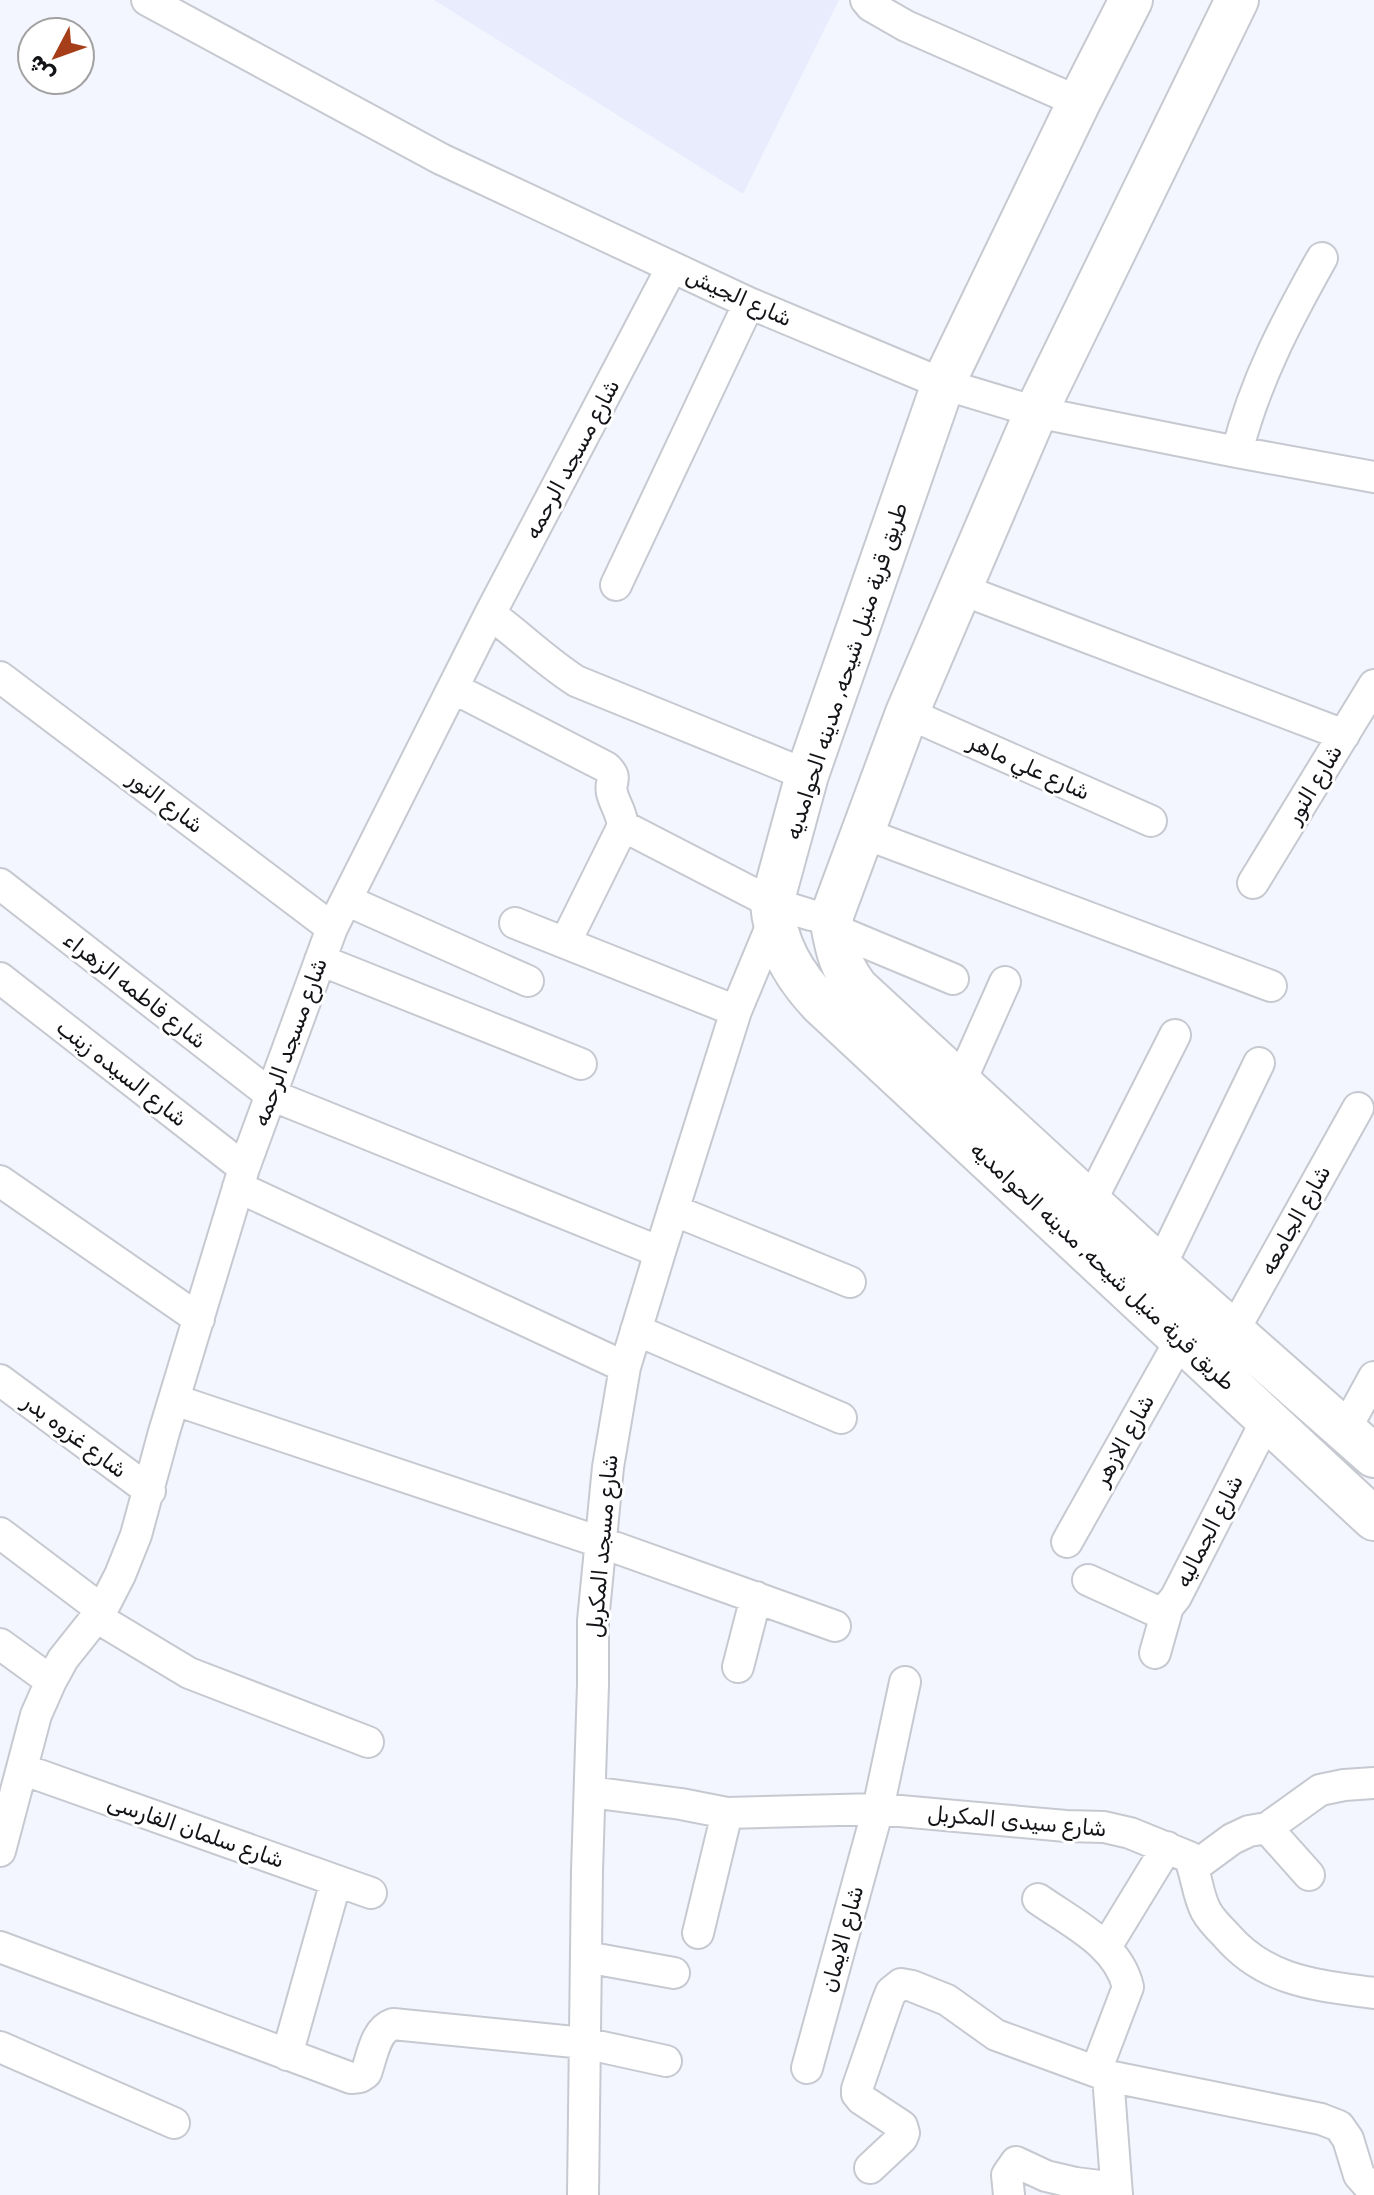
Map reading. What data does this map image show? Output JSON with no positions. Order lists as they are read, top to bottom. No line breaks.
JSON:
{"streets":{"main road":["طريق قرية منيل شيحه, مدينه الحوامديه"],"street":["شارع الجيش","شارع مسجد الرحمه","شارع علي ماهر","شارع النور","شارع فاطمه الزهراء","شارع السيده زينب","شارع الجامعه","شارع غزوه بدر","شارع الازهر","شارع الجماليه","شارع مسجد المكربل","شارع سيدى المكربل","شارع سلمان الفارسى","شارع الايمان"]},"crossings":[["شارع الجيش","شارع مسجد الرحمه"],["شارع الجيش","طريق قرية منيل شيحه, مدينه الحوامديه"],["شارع مسجد الرحمه","شارع النور"],["شارع مسجد الرحمه","شارع فاطمه الزهراء"],["شارع مسجد الرحمه","شارع السيده زينب"],["شارع مسجد الرحمه","شارع غزوه بدر"],["شارع مسجد الرحمه","شارع سلمان الفارسى"],["طريق قرية منيل شيحه, مدينه الحوامديه","شارع الجامعه"],["طريق قرية منيل شيحه, مدينه الحوامديه","شارع الازهر"],["طريق قرية منيل شيحه, مدينه الحوامديه","شارع الجماليه"],["طريق قرية منيل شيحه, مدينه الحوامديه","شارع مسجد المكربل"],["شارع فاطمه الزهراء","شارع مسجد المكربل"],["شارع السيده زينب","شارع مسجد المكربل"],["شارع مسجد المكربل","شارع سيدى المكربل"],["شارع سيدى المكربل","شارع الايمان"]],"north":"bottom left"}
